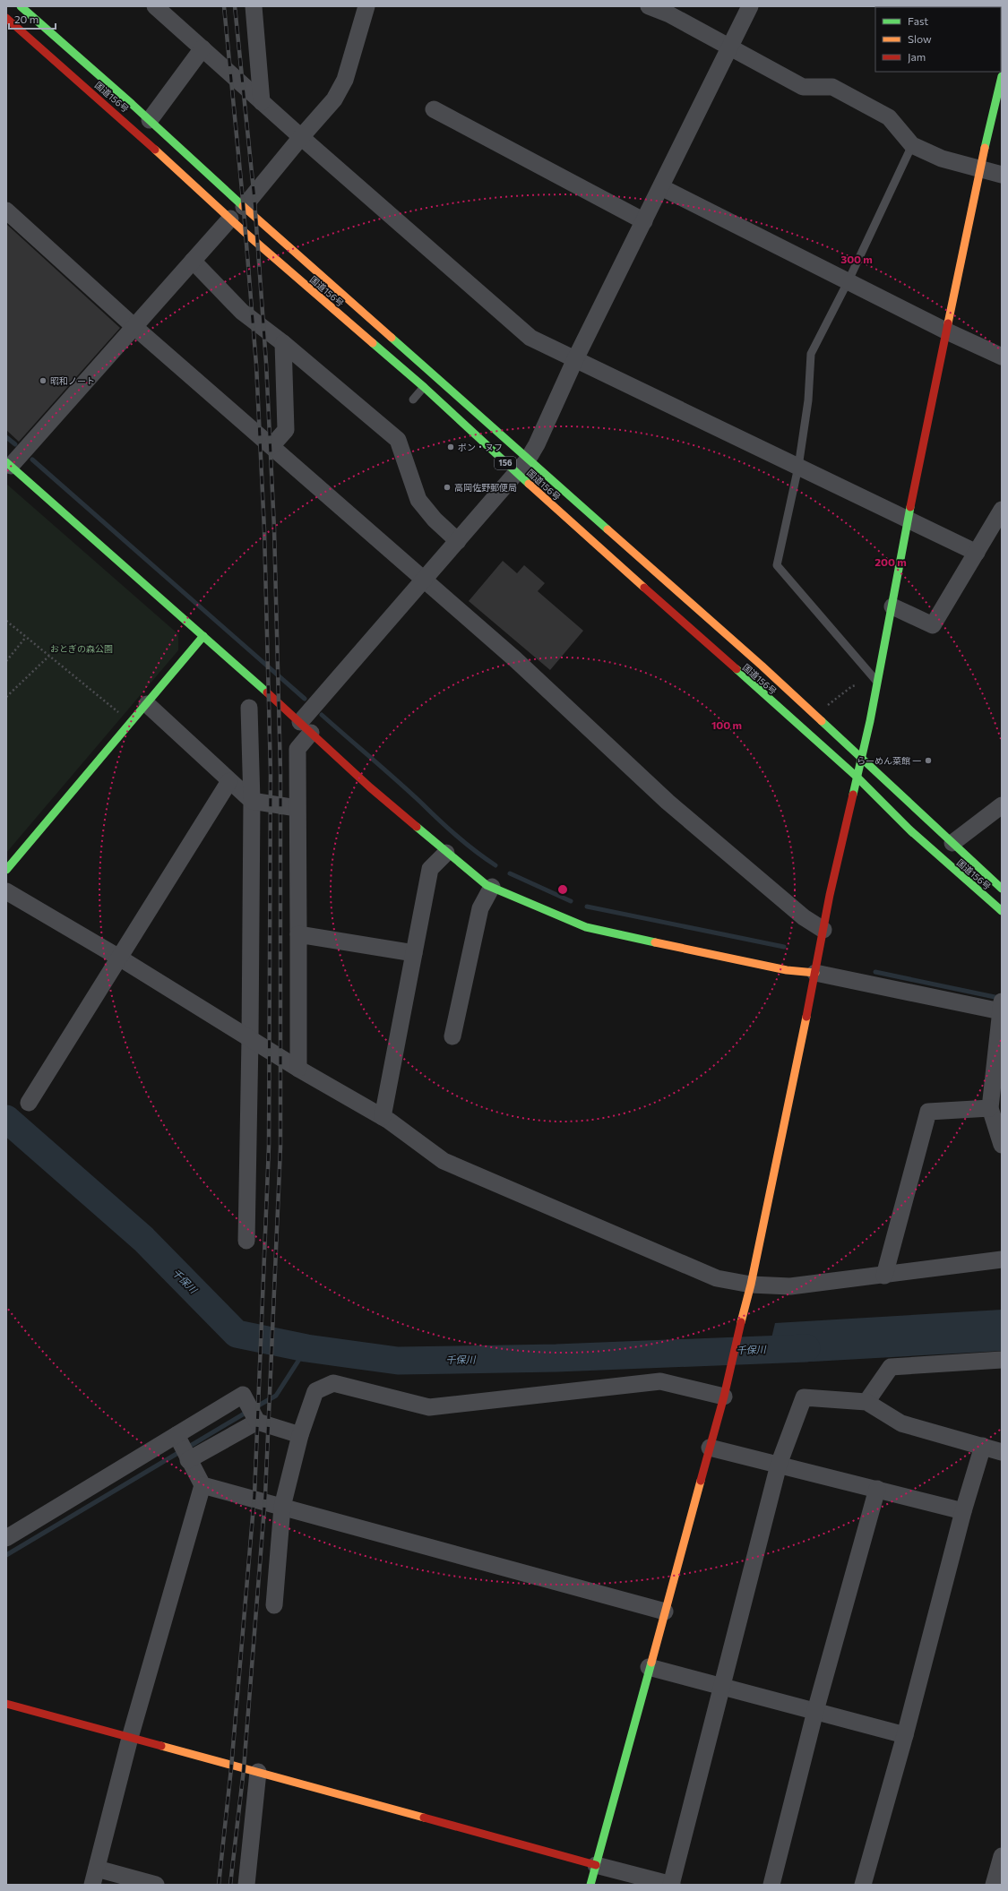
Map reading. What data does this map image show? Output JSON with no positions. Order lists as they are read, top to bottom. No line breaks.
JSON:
{"streets":{"main road":["国道156号","156"]},"water":["千保川"],"parks":["おとぎの森公園"],"places":["昭和ノート","ポン・ヌフ","高岡佐野郵便局","らーめん菜館 一"],"legend":["Fast","Slow","Jam"],"scale_bar":"20 m","rings":["300 m","200 m","100 m"]}
